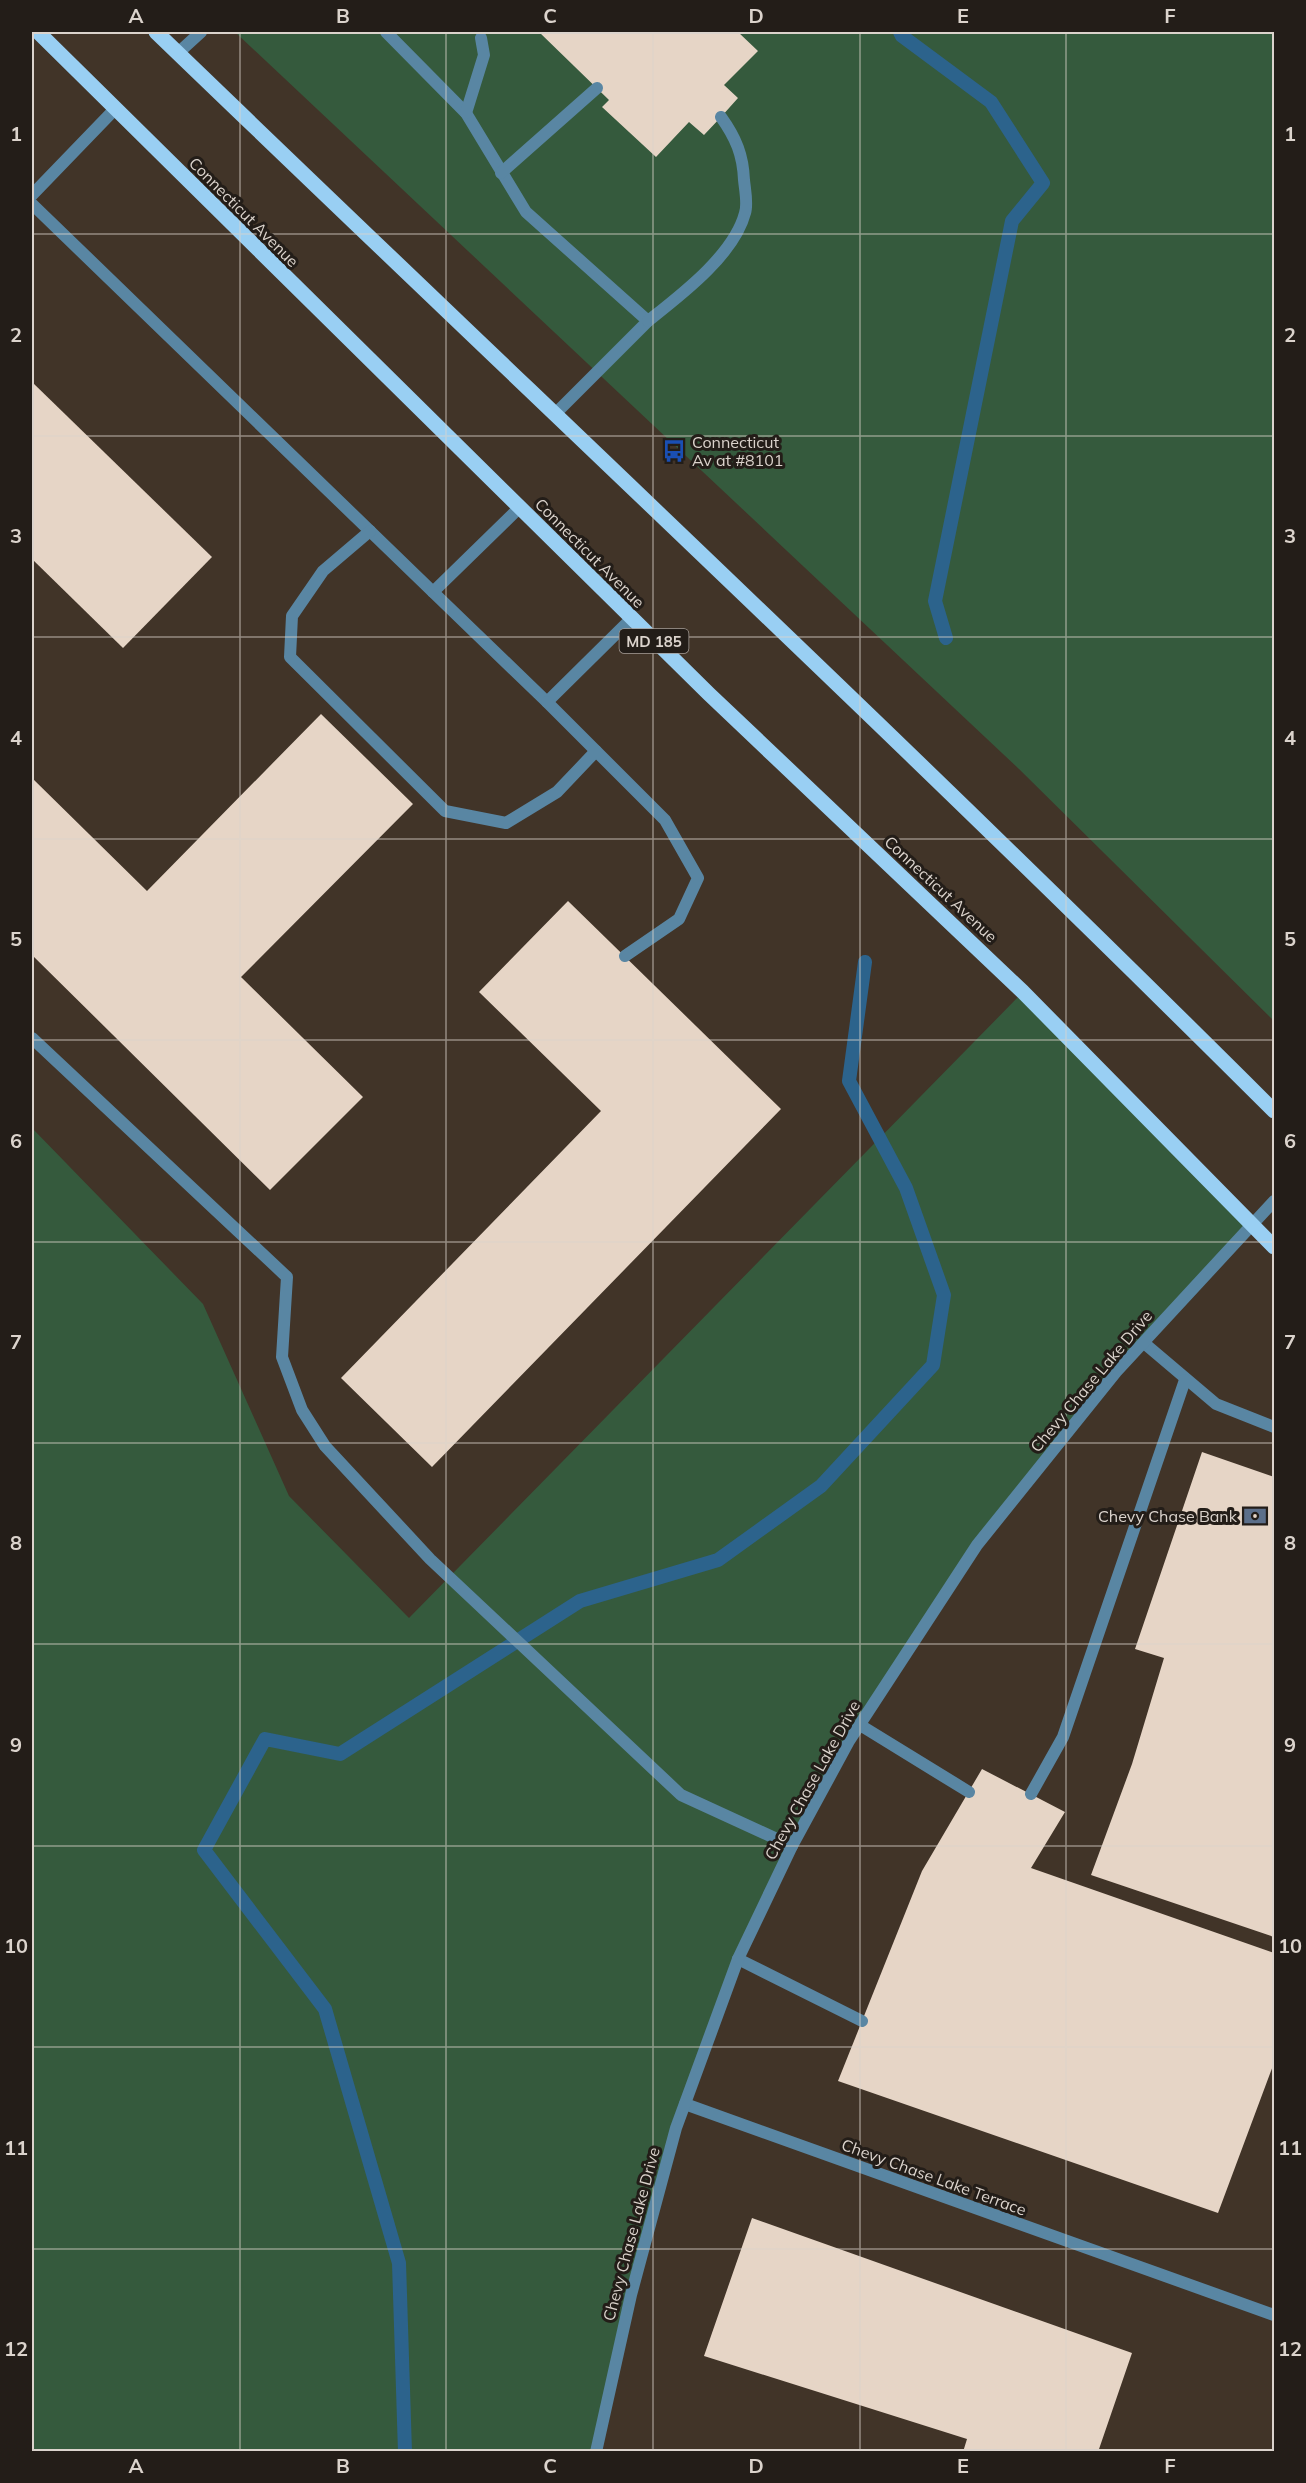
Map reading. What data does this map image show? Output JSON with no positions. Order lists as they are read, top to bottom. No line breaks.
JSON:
{"streets":{"main road":["Connecticut Avenue","MD 185"],"street":["Chevy Chase Lake Drive","Chevy Chase Lake Terrace"]},"crossings":[["Connecticut Avenue","Chevy Chase Lake Drive"],["Chevy Chase Lake Drive","Chevy Chase Lake Terrace"]],"places":{"bus stop":["Connecticut Av at #8101"],"bank":["Chevy Chase Bank"]},"grid":{"columns":["A","B","C","D","E","F"],"rows":["1","2","3","4","5","6","7","8","9","10","11","12"]}}
